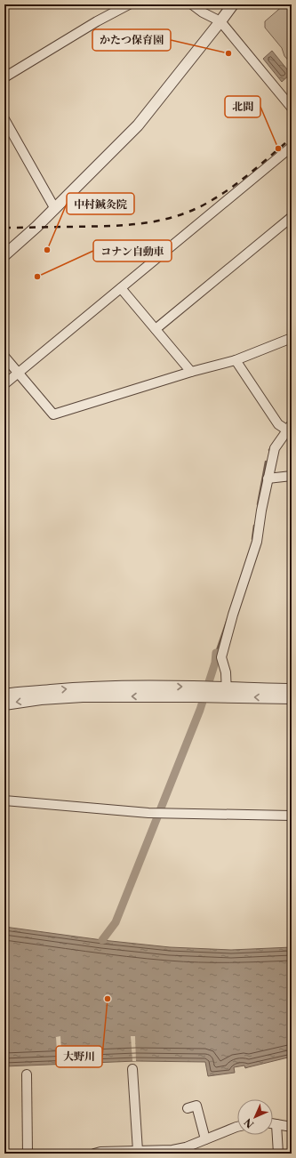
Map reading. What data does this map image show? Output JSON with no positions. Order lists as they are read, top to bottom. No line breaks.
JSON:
{"places":["かたつ保育園","北間","中村鍼灸院","コナン自動車","大野川"],"north":"bottom left"}
